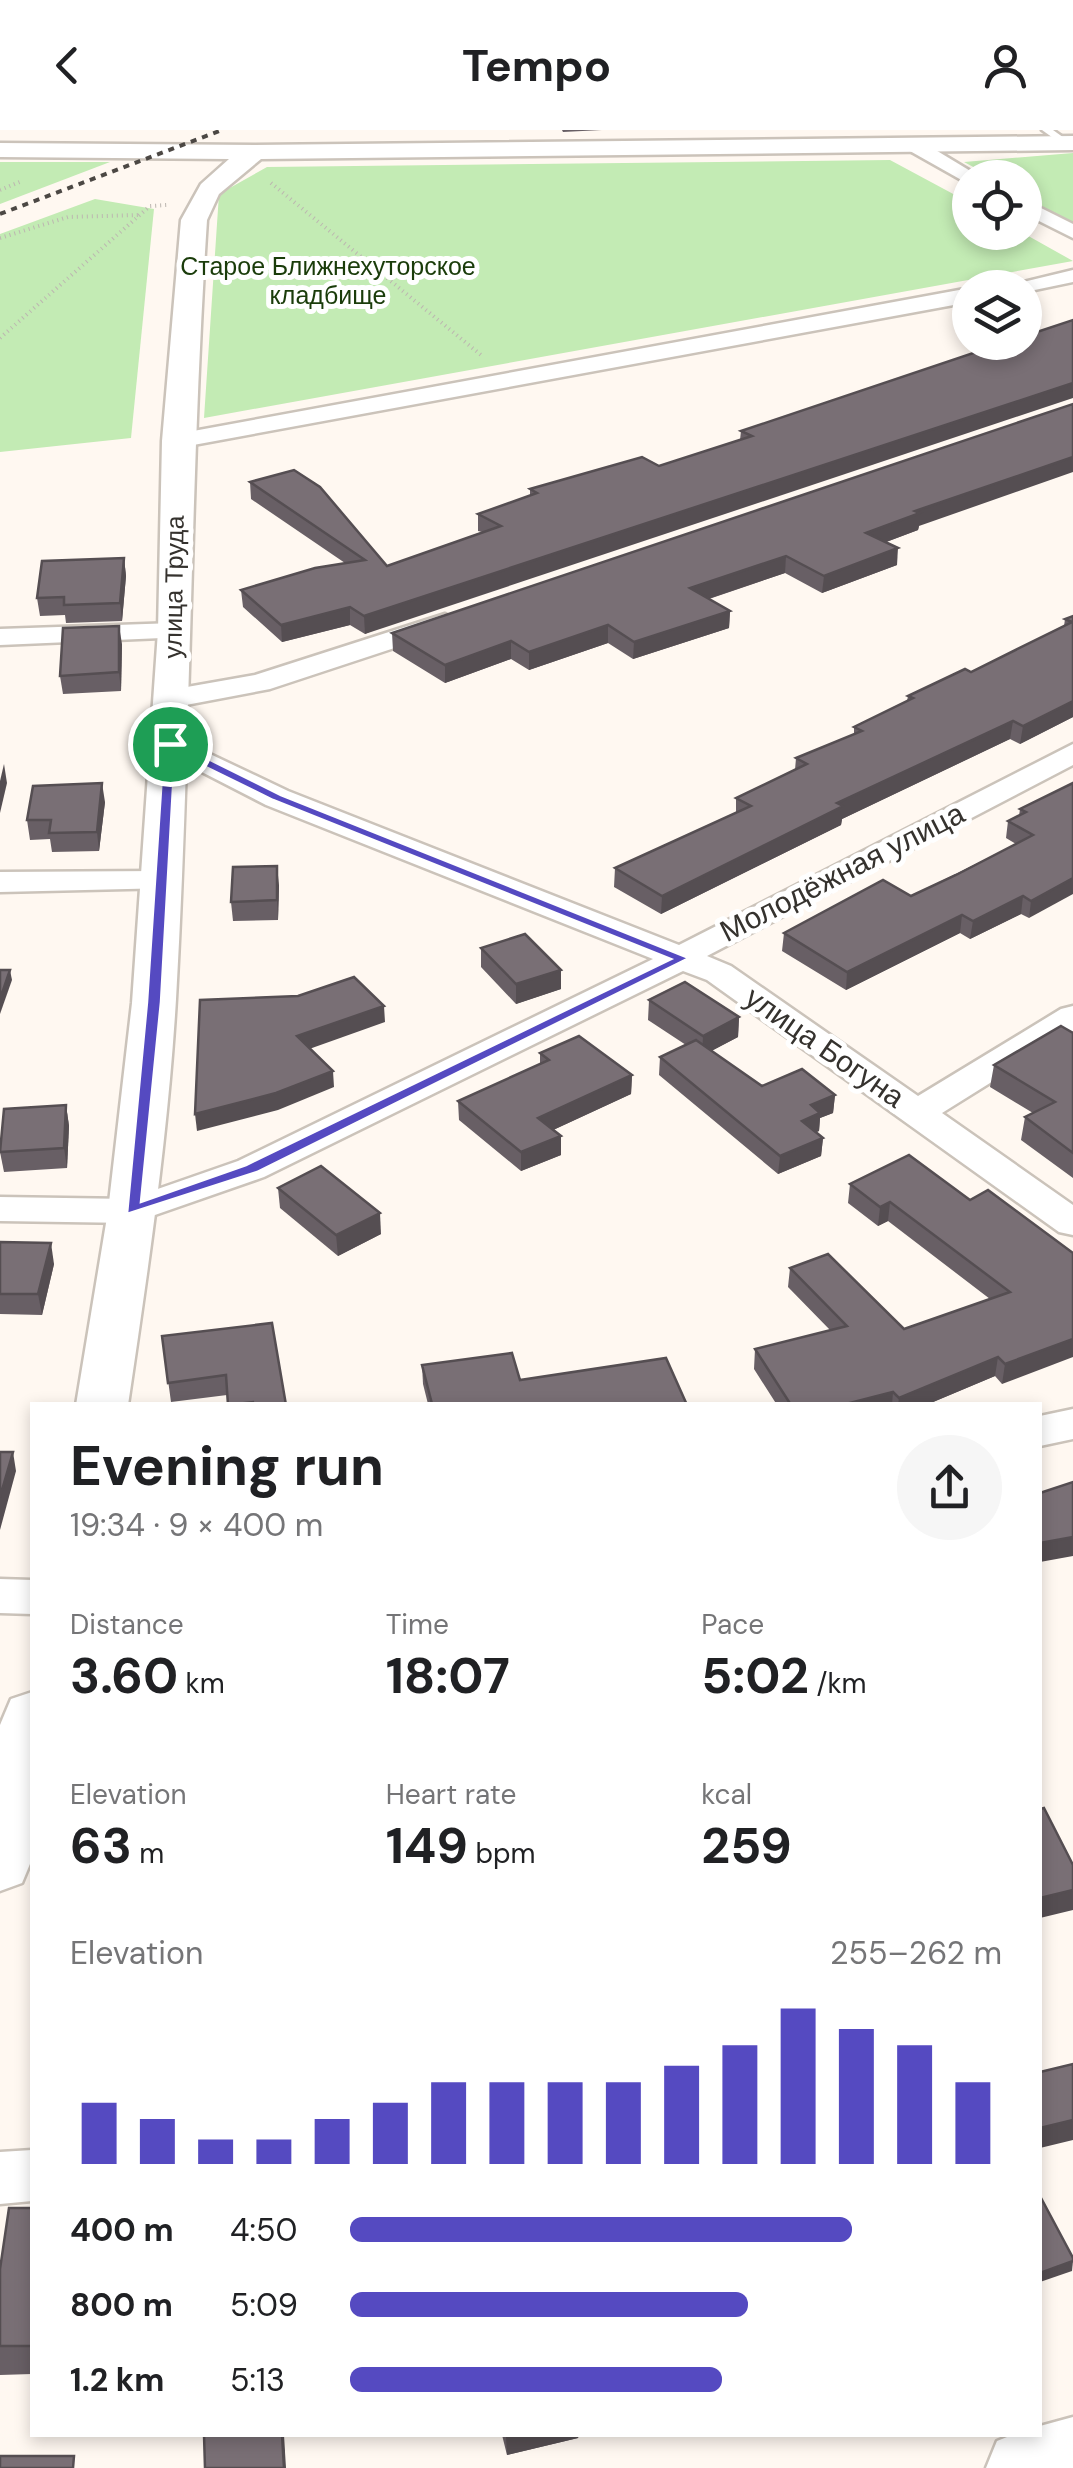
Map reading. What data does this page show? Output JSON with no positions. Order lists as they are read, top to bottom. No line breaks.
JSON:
{"streets":{"street":["улица Труда","Молодёжная улица","улица Богуна"]},"crossings":[["улица Труда","Молодёжная улица"],["улица Труда","улица Богуна"],["Молодёжная улица","улица Богуна"]],"parks":["Старое Ближнехуторское кладбище"],"page":{"header":"Tempo","heading":["Evening run","19:34 · 9 × 400 m"],"stats":[["Distance","3.60 km"],["Time","18:07"],["Pace","5:02 /km"],["Elevation","63 m"],["Heart rate","149 bpm"],["kcal","259"]],"chart":["Elevation","255–262 m"],"list":[{"name":"400 m","note":"4:50"},{"name":"800 m","note":"5:09"},{"name":"1.2 km","note":"5:13"}]}}
